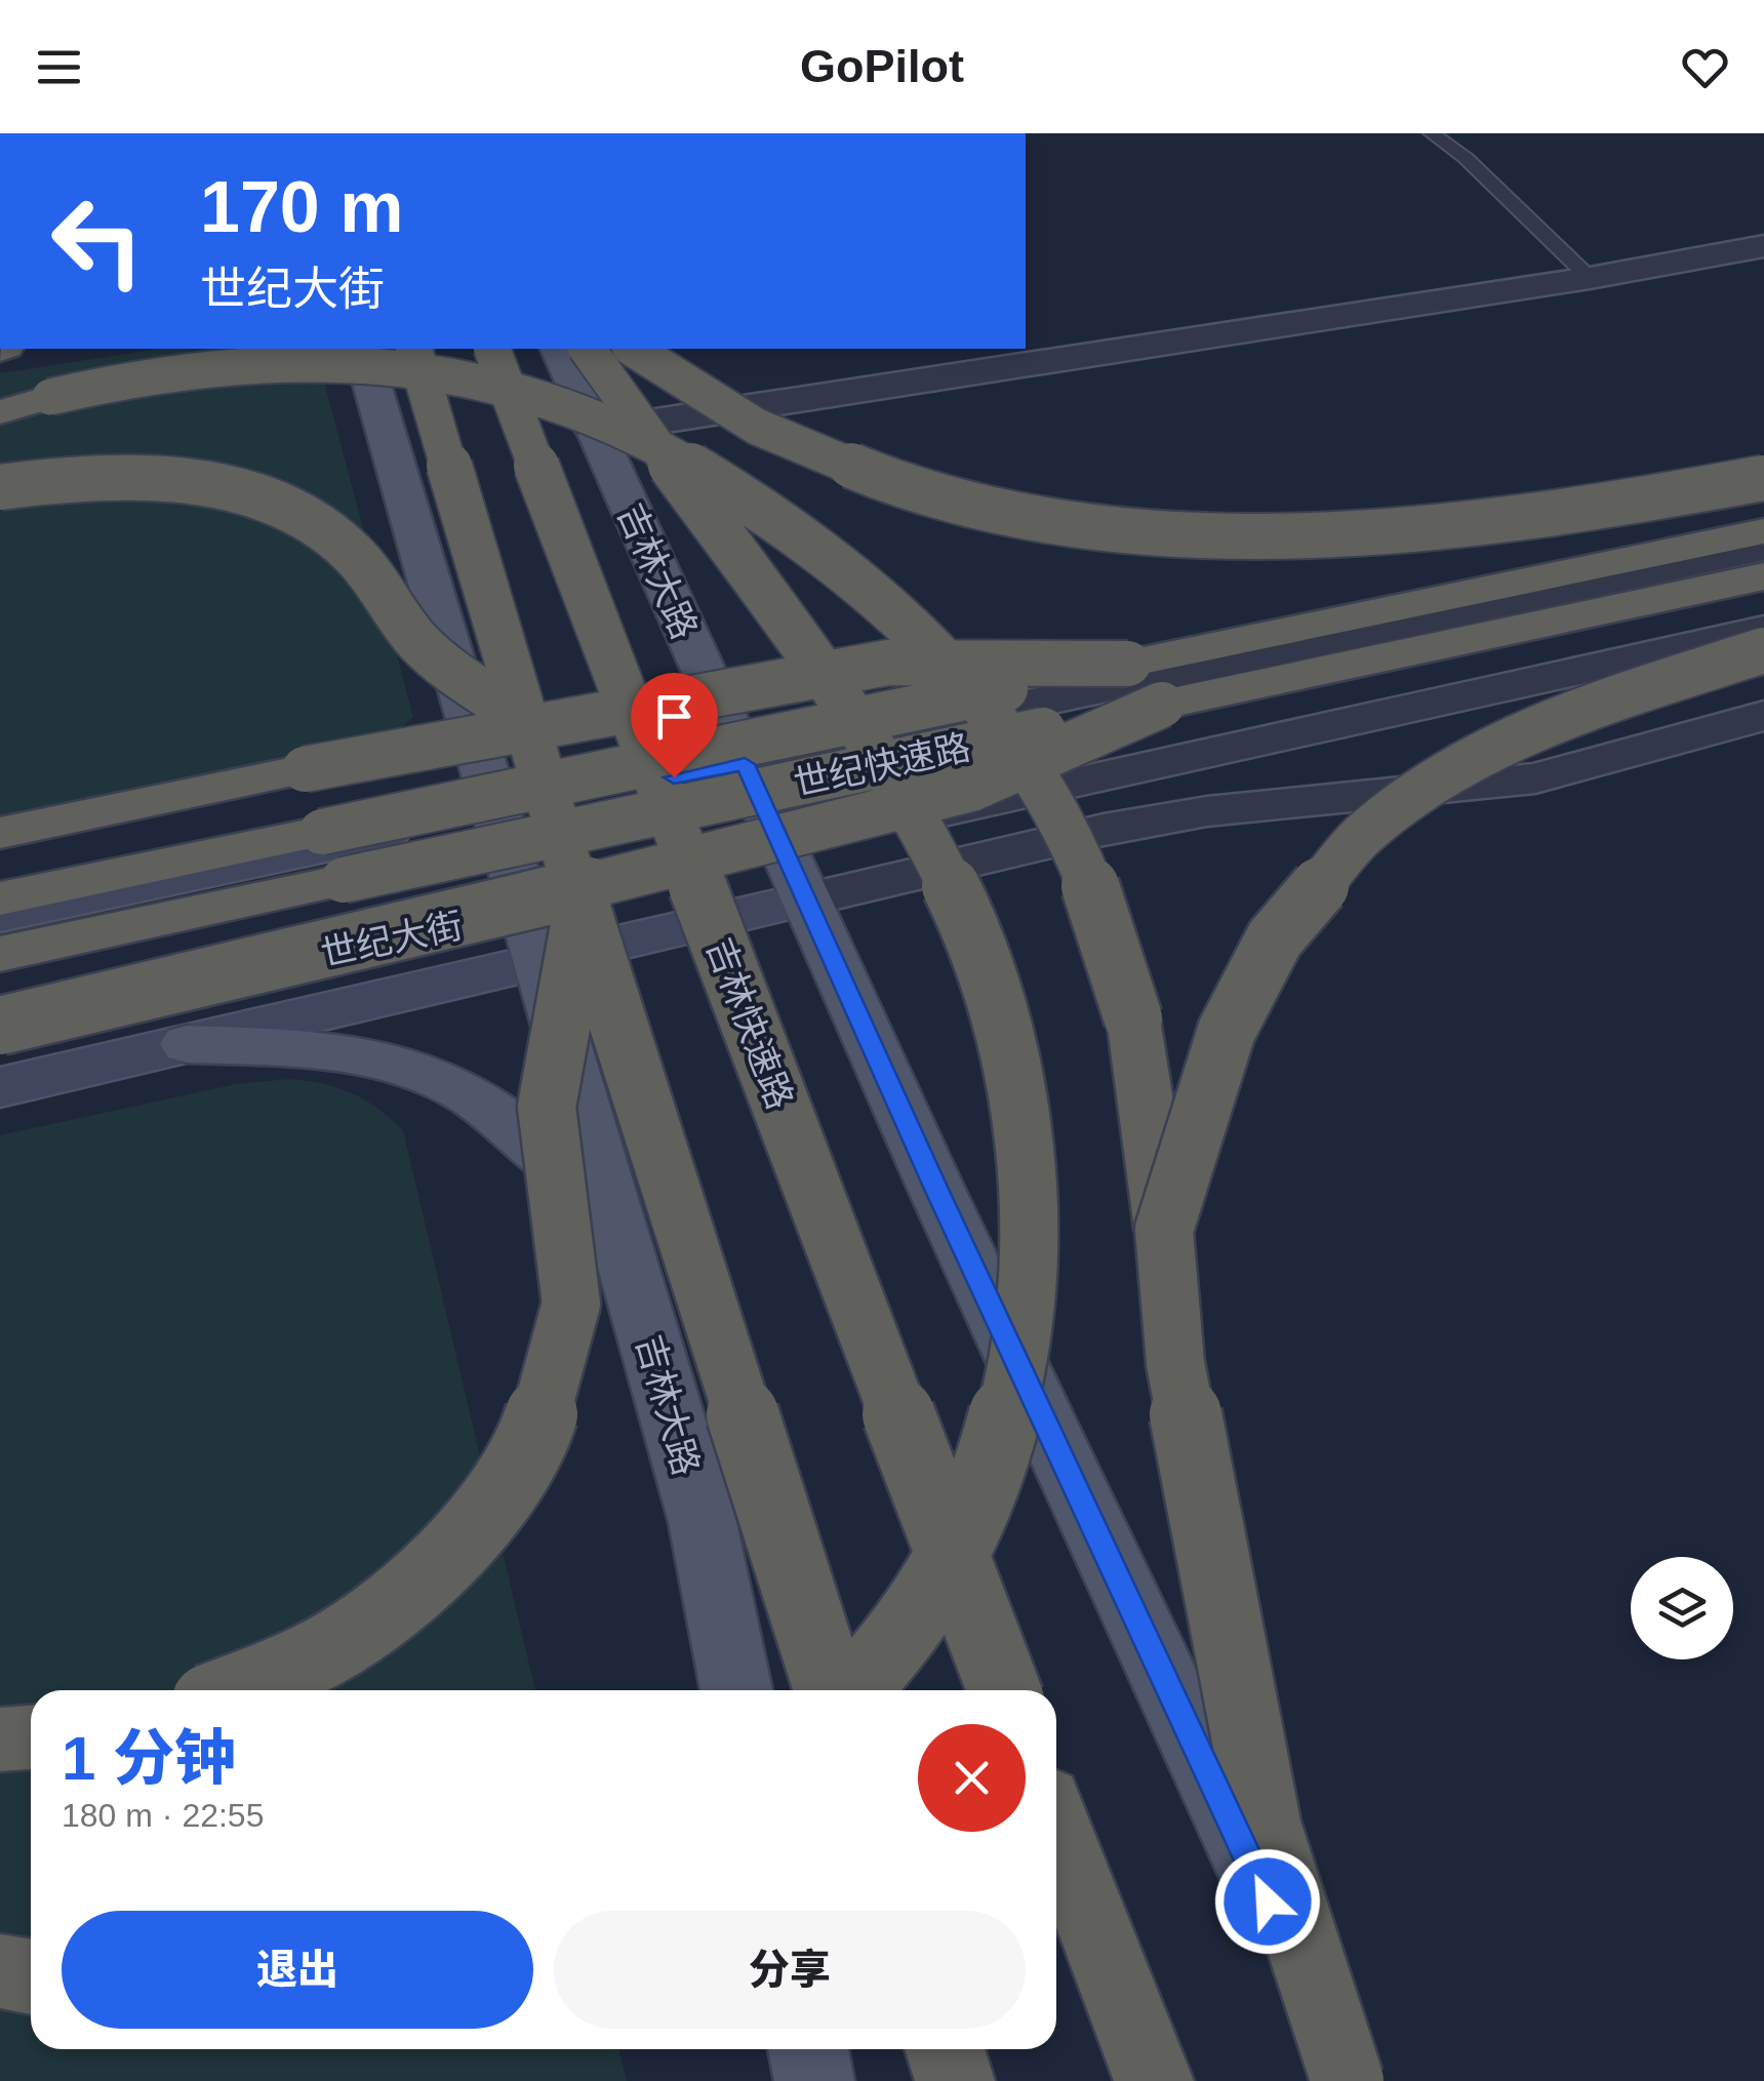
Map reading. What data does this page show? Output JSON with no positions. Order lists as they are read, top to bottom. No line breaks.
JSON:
{"streets":{"highway":["世纪快速路","吉林快速路"],"main road":["吉林大路","世纪大街"]},"crossings":[["吉林大路","世纪大街"]],"page":{"header":"GoPilot","turn":["170 m","世纪大街"],"heading":["1 分钟","180 m · 22:55"],"buttons":["退出","分享"]}}
